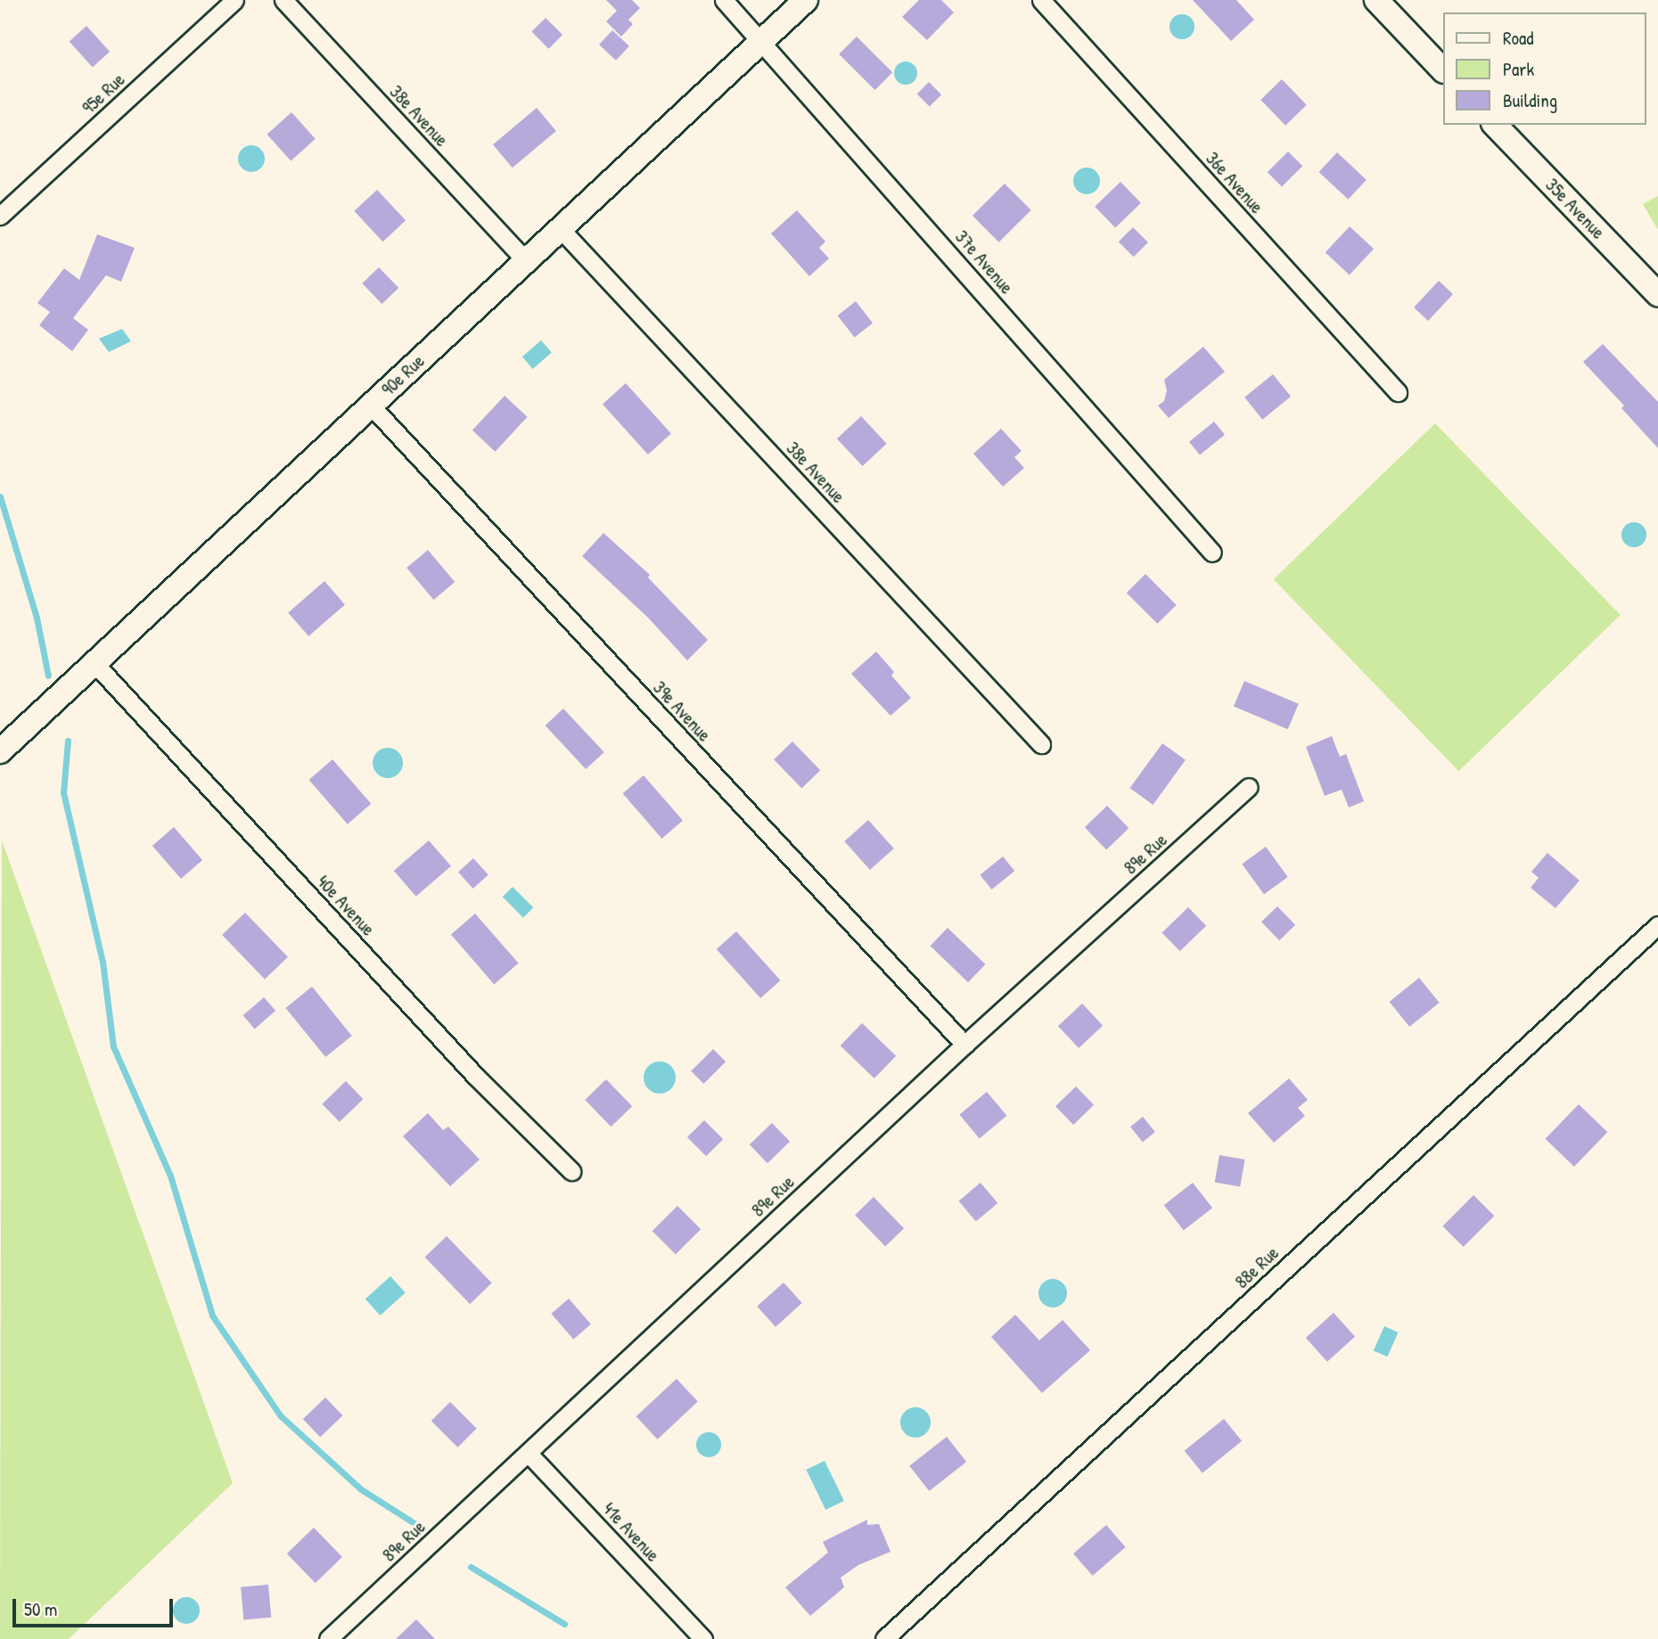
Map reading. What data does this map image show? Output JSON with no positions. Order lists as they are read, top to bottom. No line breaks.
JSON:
{"streets":{"street":["95e Rue","38e Avenue","36e Avenue","35e Avenue","37e Avenue","90e Rue","39e Avenue","89e Rue","40e Avenue","88e Rue","41e Avenue"]},"crossings":[["38e Avenue","90e Rue"],["37e Avenue","90e Rue"],["90e Rue","39e Avenue"],["90e Rue","40e Avenue"],["39e Avenue","89e Rue"],["89e Rue","41e Avenue"]],"legend":["Road","Park","Building"],"scale_bar":"50 m"}
